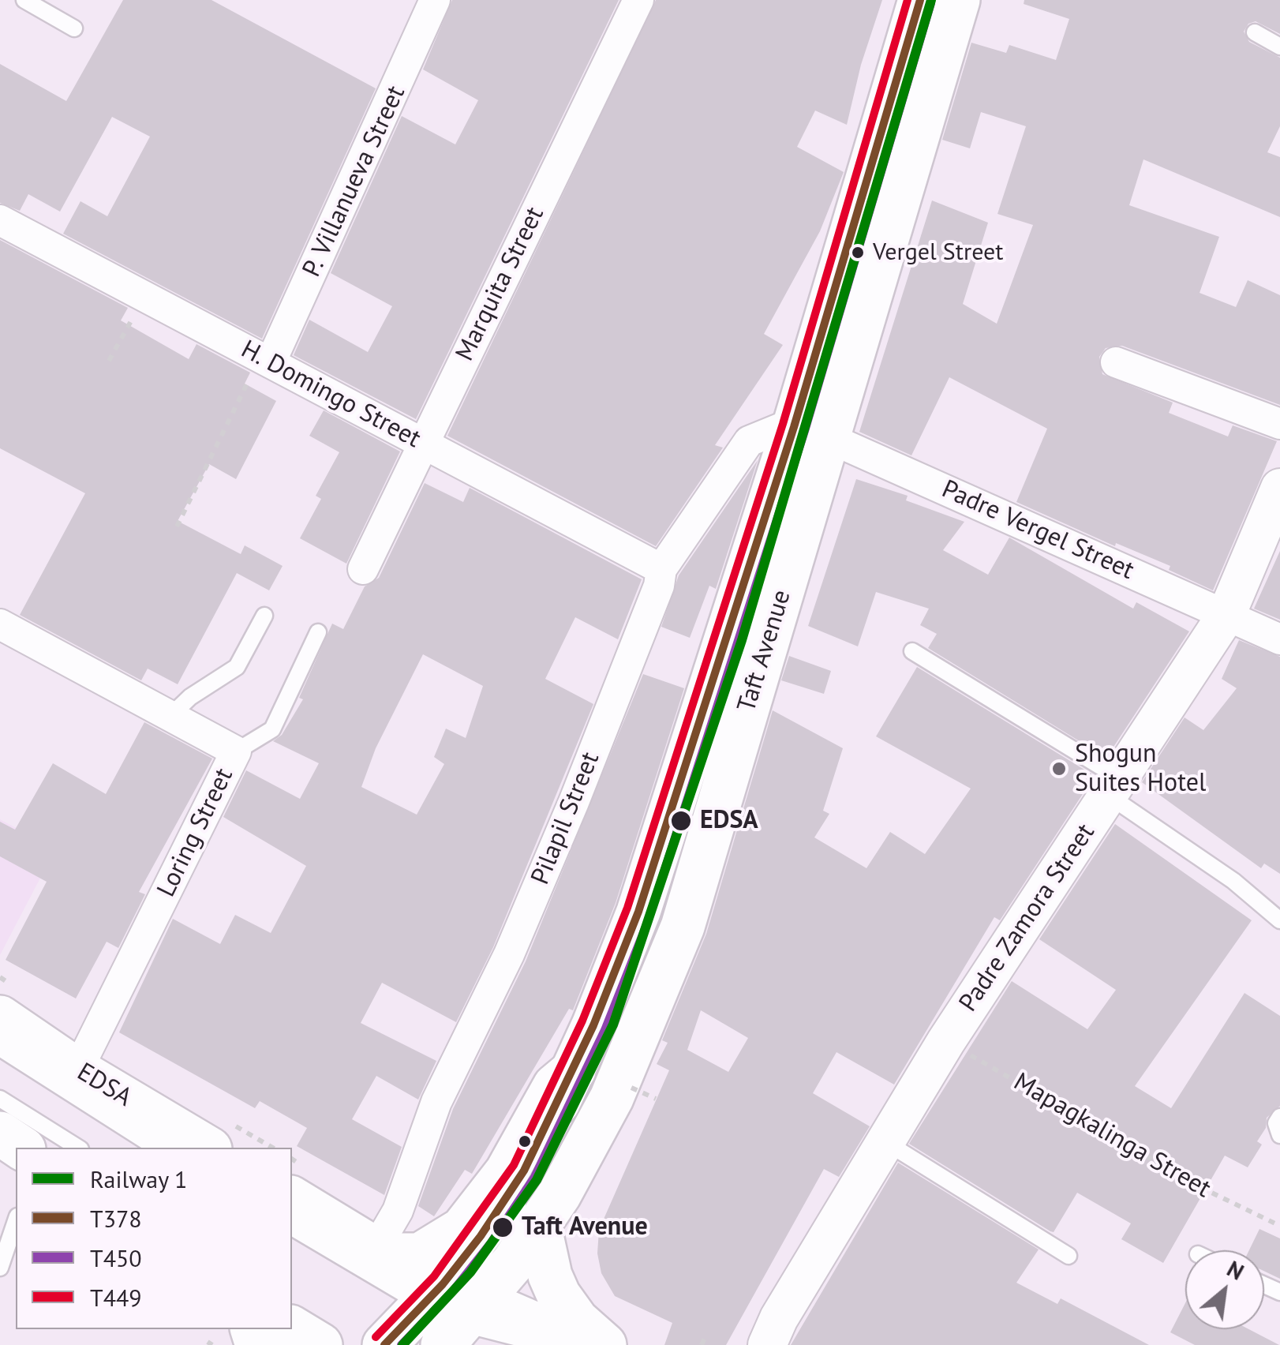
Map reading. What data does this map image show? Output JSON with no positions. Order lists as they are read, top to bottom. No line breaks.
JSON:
{"streets":{"main road":["Taft Avenue","EDSA"],"street":["P. Villanueva Street","Marquita Street","H. Domingo Street","Padre Vergel Street","Pilapil Street","Loring Street","Padre Zamora Street"],"path":["Mapagkalinga Street"]},"crossings":[["P. Villanueva Street","H. Domingo Street"],["Marquita Street","H. Domingo Street"],["H. Domingo Street","Pilapil Street"],["Padre Vergel Street","Taft Avenue"],["Padre Vergel Street","Pilapil Street"],["Padre Vergel Street","Padre Zamora Street"],["Taft Avenue","Pilapil Street"],["Loring Street","EDSA"],["Padre Zamora Street","Mapagkalinga Street"]],"places":["Vergel Street","Shogun Suites Hotel","EDSA","Taft Avenue"],"lines":["rail line 1","transit line T378","transit line T449","transit line T450"],"legend":["Railway 1","T378","T450","T449"],"north":"top right"}
